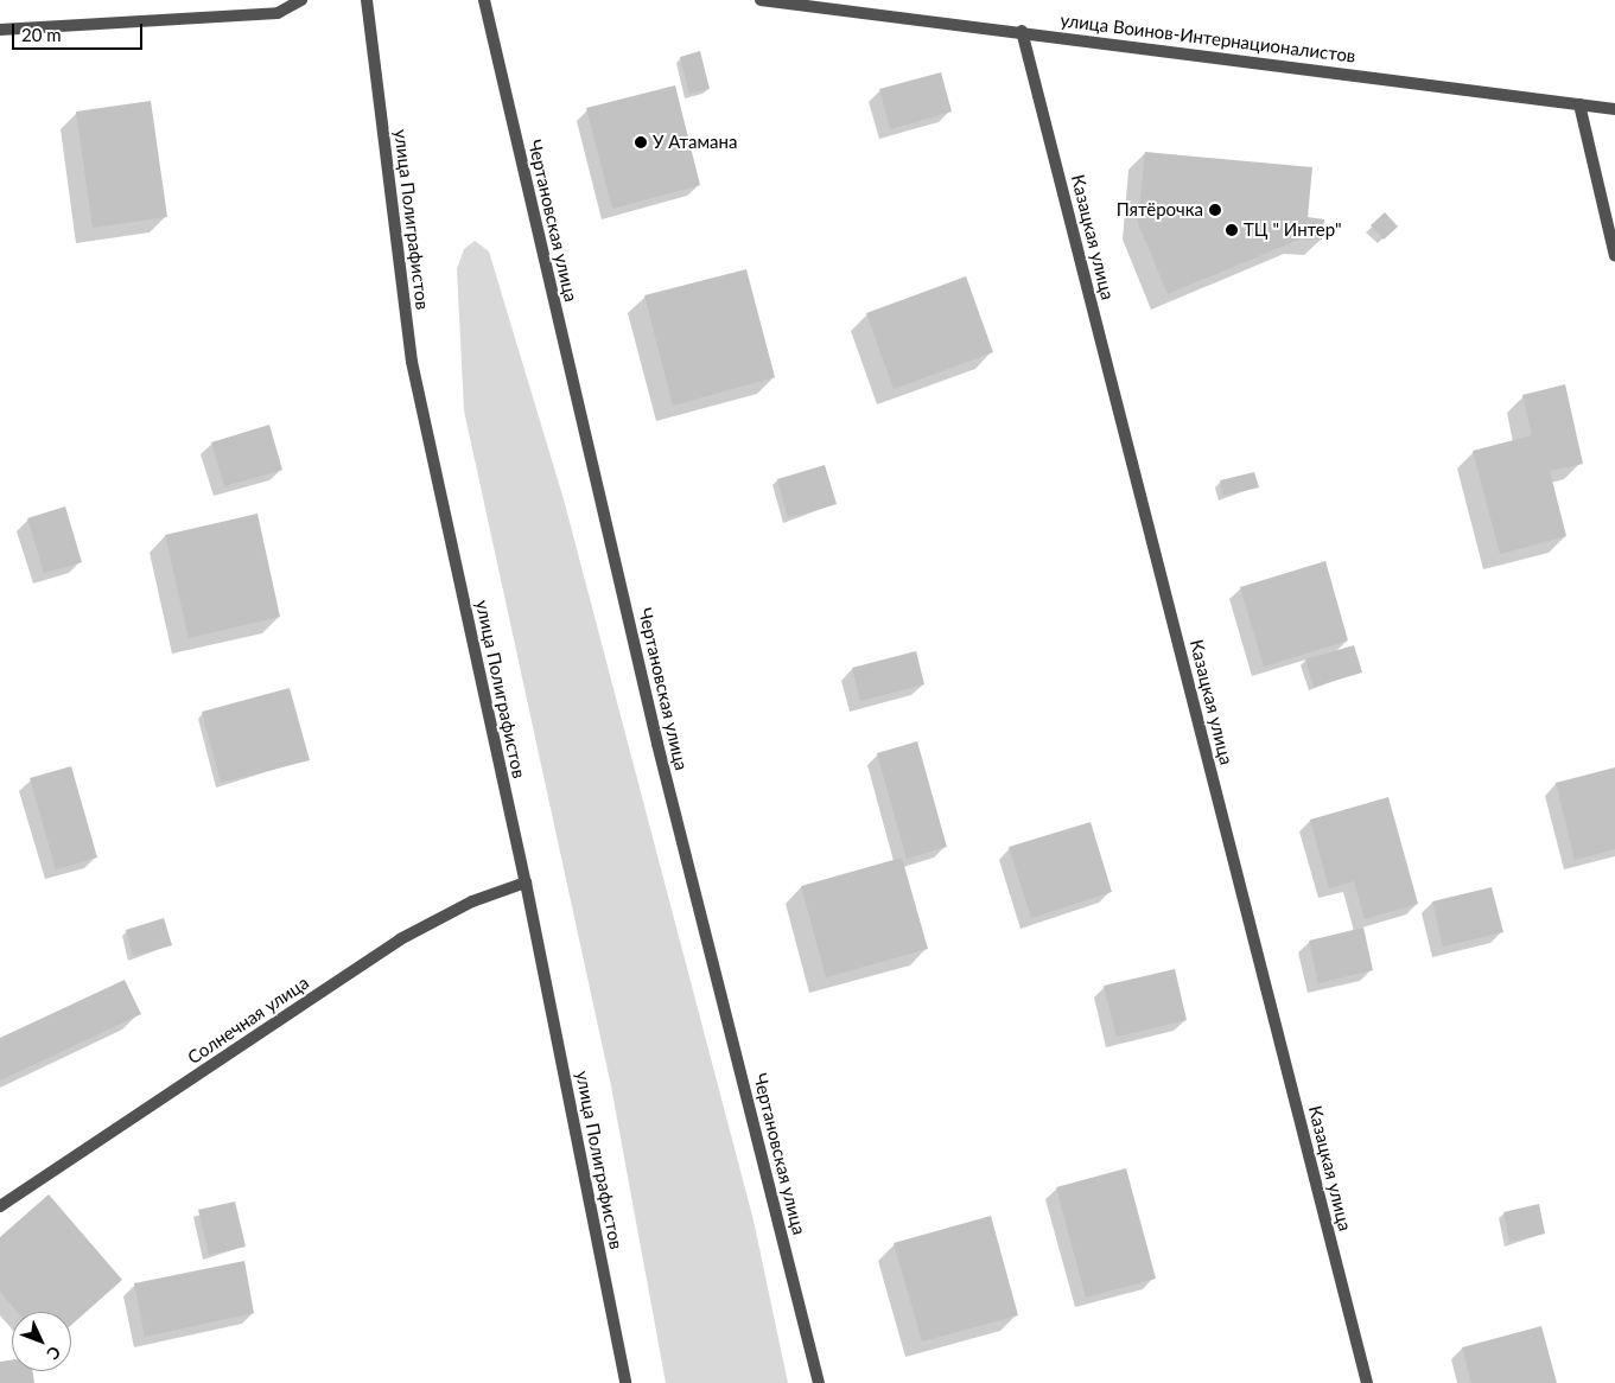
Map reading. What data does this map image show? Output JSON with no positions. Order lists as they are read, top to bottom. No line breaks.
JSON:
{"streets":{"street":["улица Воинов-Интернационалистов","улица Полиграфистов","Чертановская улица","Казацкая улица","Солнечная улица"]},"crossings":[["улица Воинов-Интернационалистов","Казацкая улица"],["улица Полиграфистов","Солнечная улица"]],"places":["У Атамана","Пятёрочка","ТЦ \" Интер\""],"scale_bar":"20 m","north":"bottom right"}
